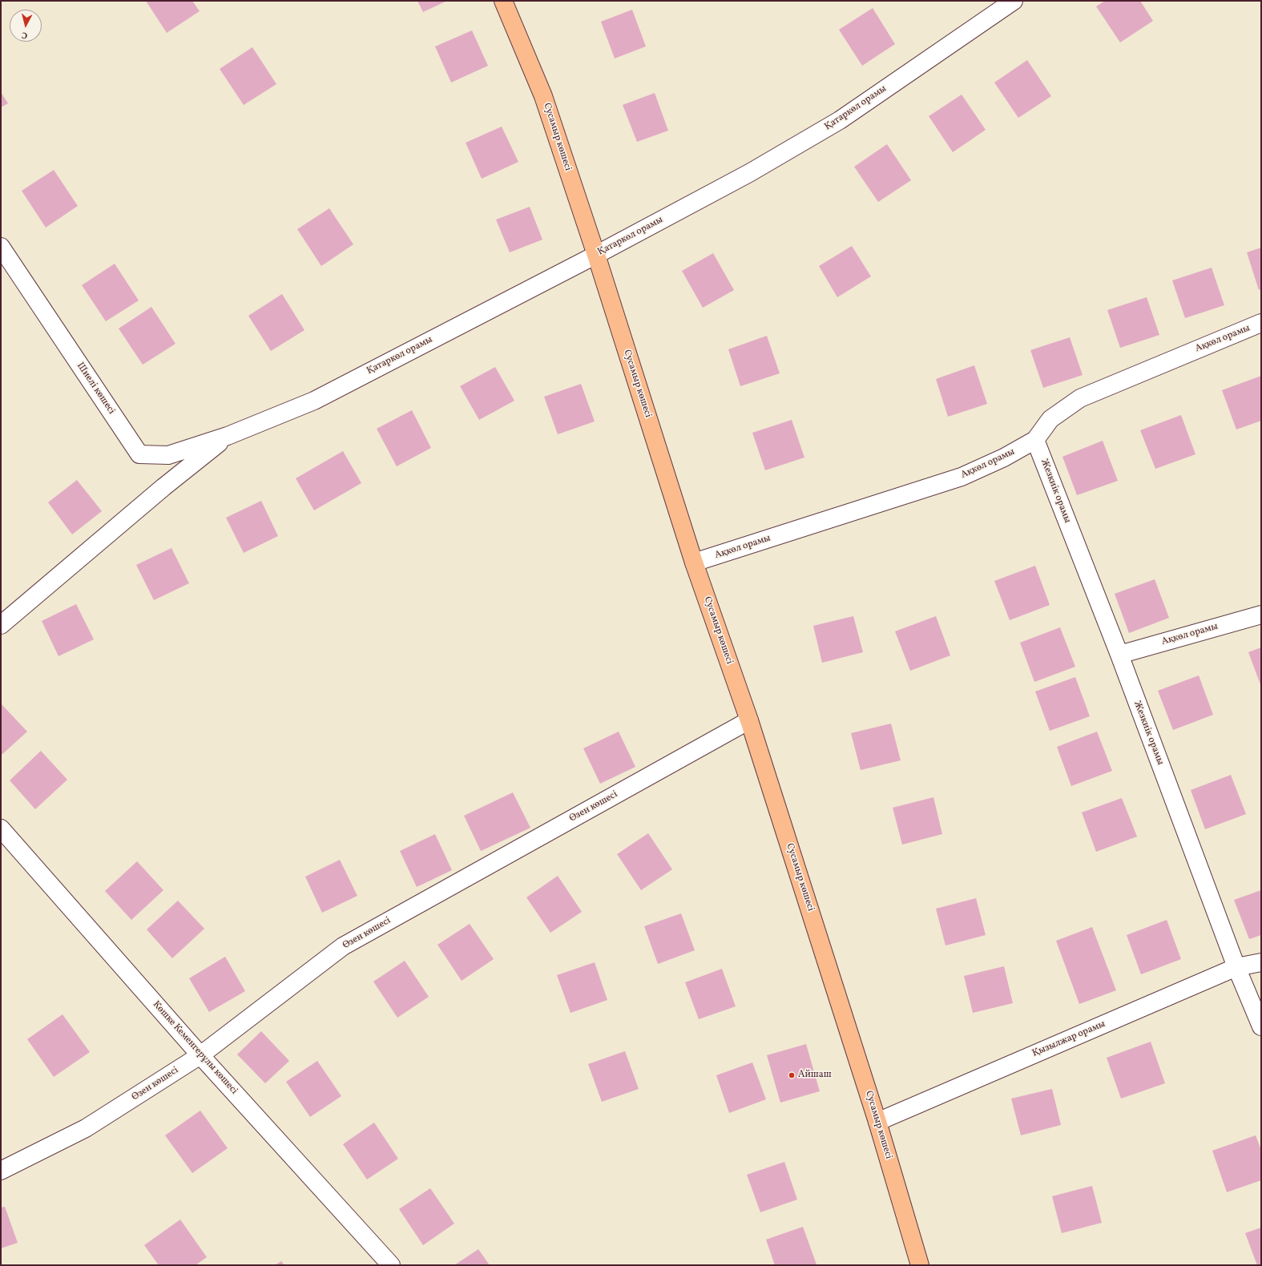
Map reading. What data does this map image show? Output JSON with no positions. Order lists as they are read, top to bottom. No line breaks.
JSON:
{"streets":{"main road":["Сусамыр көшесі"],"street":["Қатаркөл орамы","Ақкөл орамы","Шиелі көшесі","Жезкиік орамы","Өзен көшесі","Қызылжар орамы","Көшке Кеменгерұлы көшесі"]},"crossings":[["Қатаркөл орамы","Сусамыр көшесі"],["Қатаркөл орамы","Шиелі көшесі"],["Сусамыр көшесі","Ақкөл орамы"],["Сусамыр көшесі","Өзен көшесі"],["Сусамыр көшесі","Қызылжар орамы"],["Ақкөл орамы","Жезкиік орамы"],["Жезкиік орамы","Қызылжар орамы"],["Өзен көшесі","Көшке Кеменгерұлы көшесі"]],"places":["Айшаш"],"north":"bottom"}
